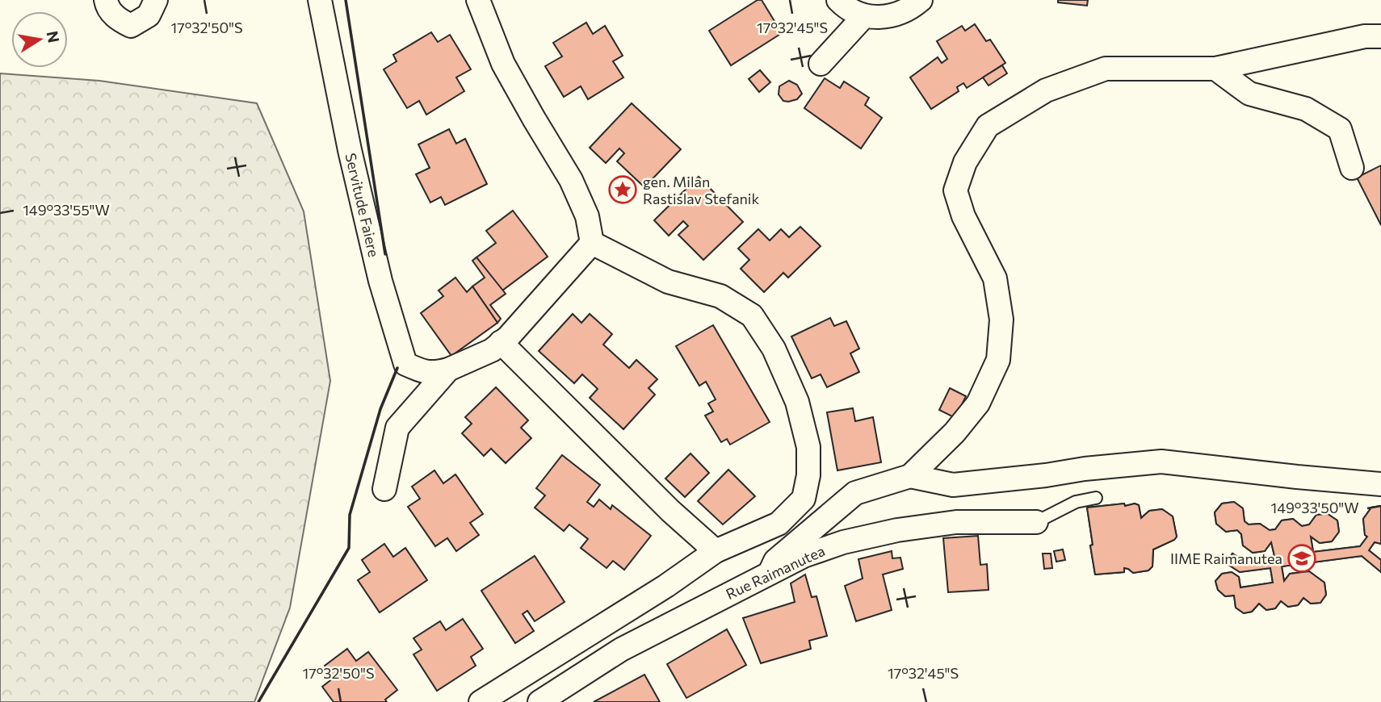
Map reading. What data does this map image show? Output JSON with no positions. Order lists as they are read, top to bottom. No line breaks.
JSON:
{"streets":{"street":["Servitude Faiere","Rue Raimanutea"]},"places":{"place":["gen. Milan Rastislav Stefanik"],"school or university":["IIME Raimanutea"]},"north":"right","coordinates":["17°32'50\"S","17°32'45\"S","149°33'55\"W","149°33'50\"W"]}
